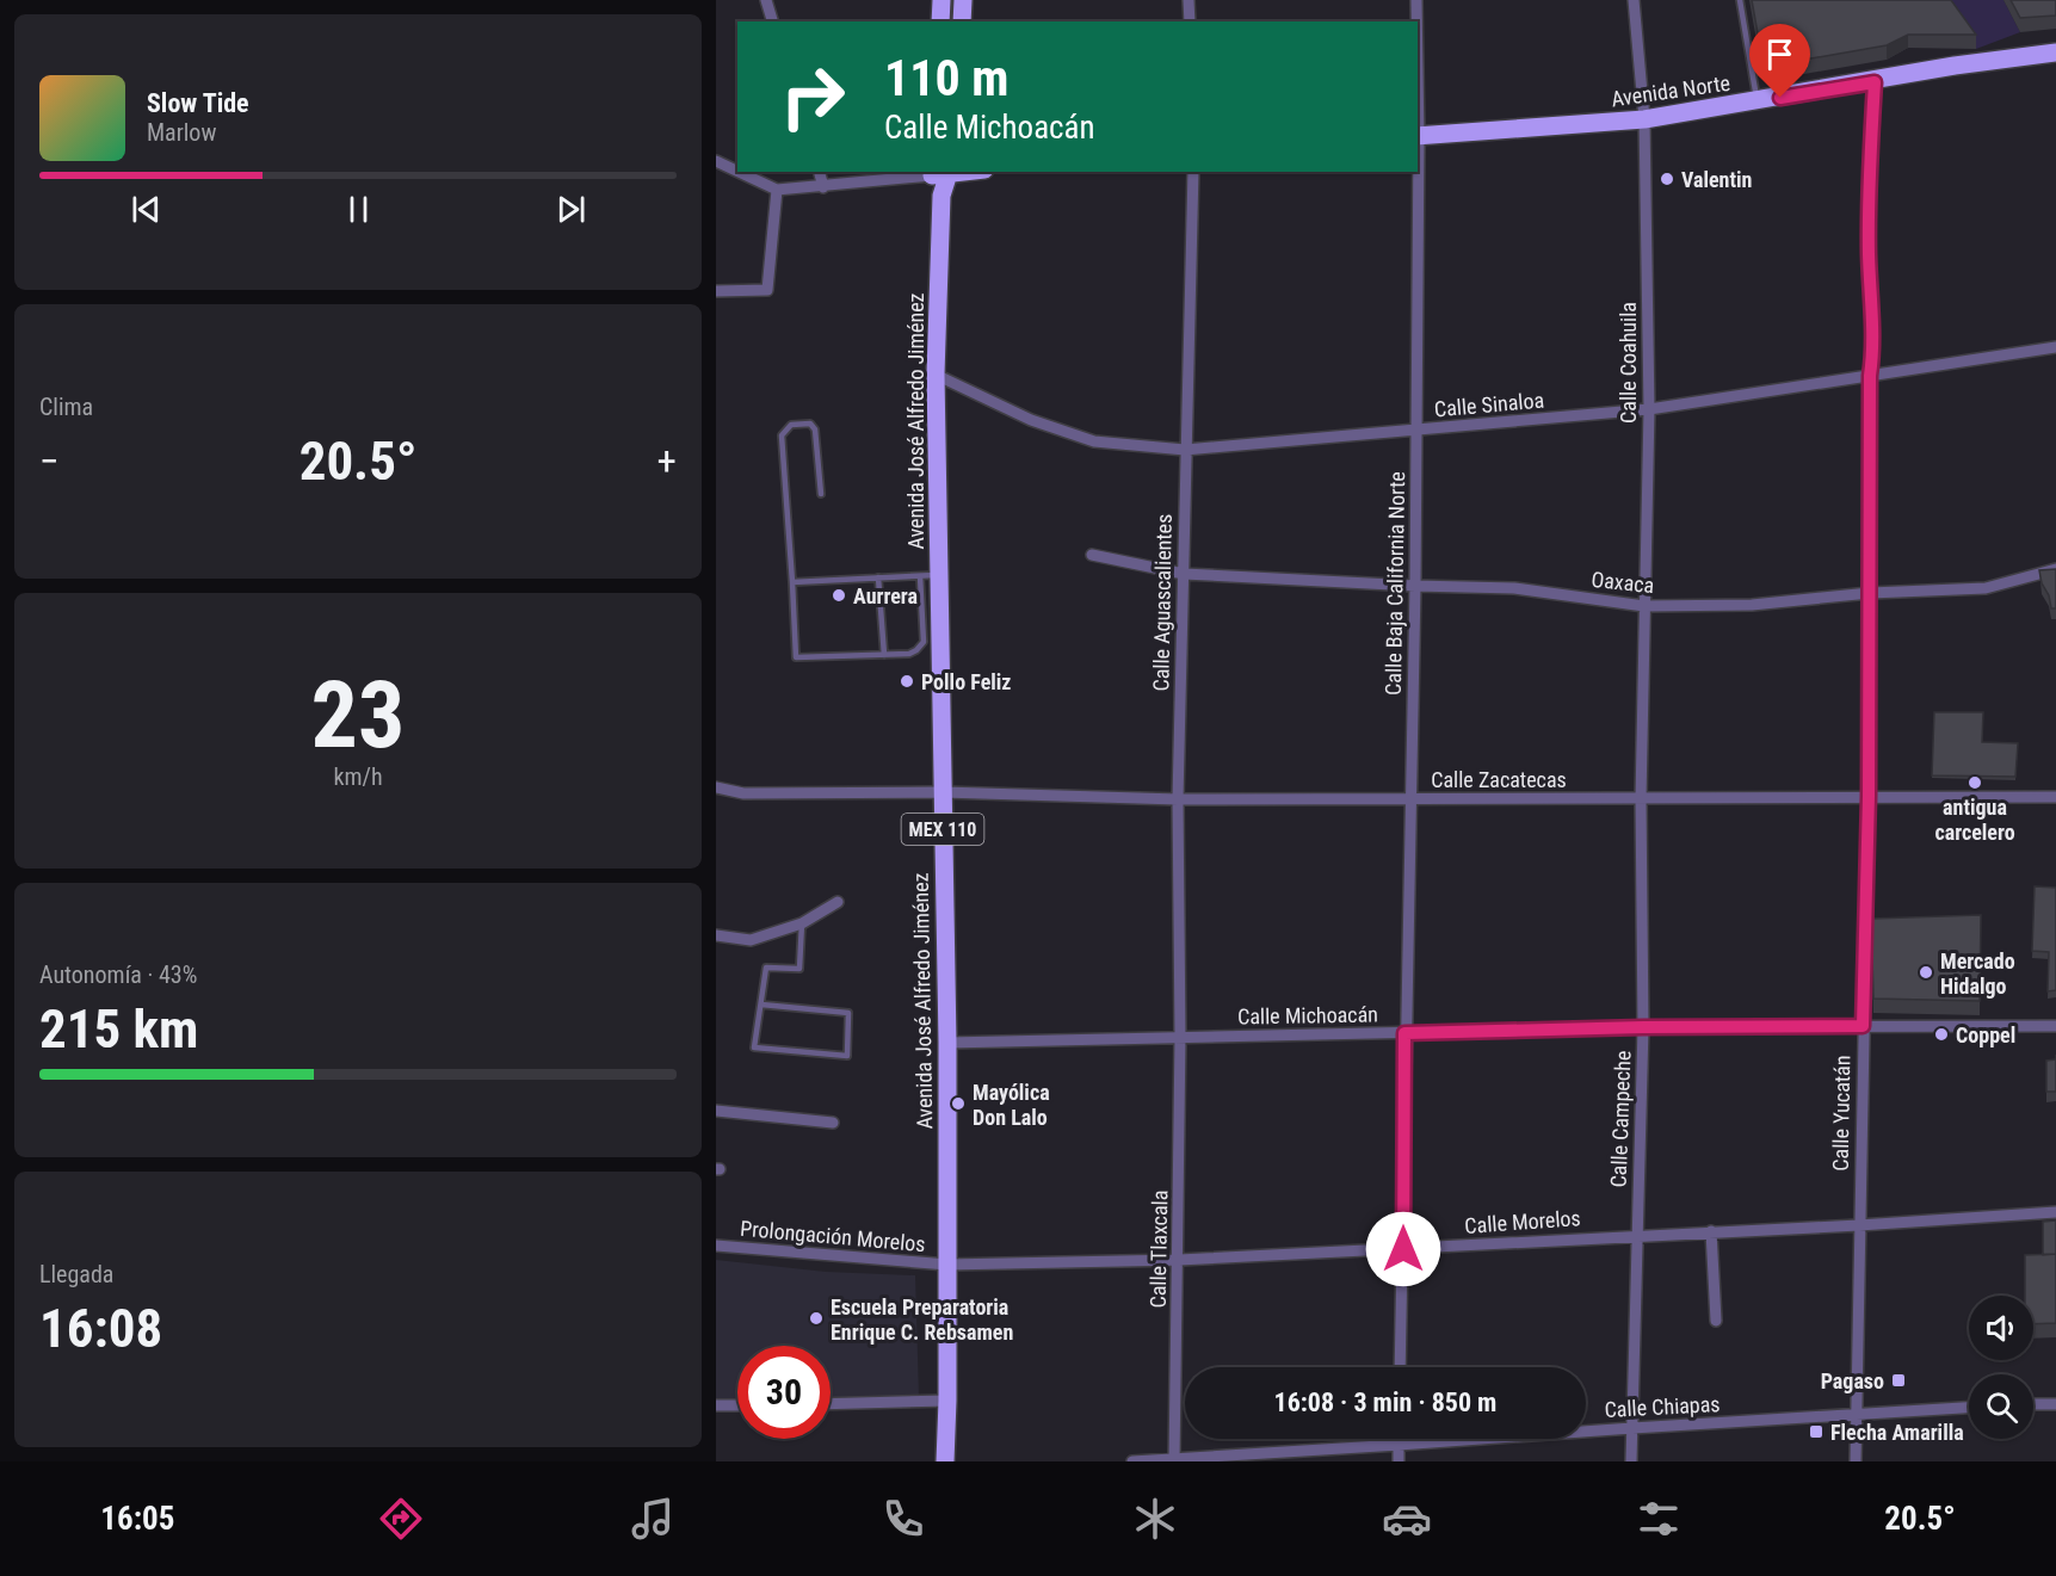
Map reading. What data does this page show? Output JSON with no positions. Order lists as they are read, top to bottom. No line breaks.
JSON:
{"streets":{"main road":["Avenida Norte","Avenida José Alfredo Jiménez","MEX 110"],"street":["Calle Coahuila","Calle Sinaloa","Oaxaca","Calle Baja California Norte","Calle Aguascalientes","Calle Zacatecas","Calle Michoacán","Calle Yucatán","Calle Campeche","Calle Morelos","Prolongación Morelos","Calle Tlaxcala","Calle Chiapas"]},"crossings":[["Avenida Norte","Calle Coahuila"],["Avenida Norte","Calle Yucatán"],["Calle Coahuila","Calle Sinaloa"],["Calle Coahuila","Oaxaca"],["Calle Coahuila","Calle Campeche"],["Calle Sinaloa","Avenida José Alfredo Jiménez"],["Calle Sinaloa","Calle Baja California Norte"],["Calle Sinaloa","Calle Aguascalientes"],["Calle Sinaloa","Calle Yucatán"],["Avenida José Alfredo Jiménez","Calle Zacatecas"],["Avenida José Alfredo Jiménez","Calle Michoacán"],["Avenida José Alfredo Jiménez","Calle Morelos"],["Avenida José Alfredo Jiménez","Prolongación Morelos"],["Oaxaca","Calle Baja California Norte"],["Oaxaca","Calle Aguascalientes"],["Oaxaca","Calle Yucatán"],["Oaxaca","Calle Campeche"],["Calle Baja California Norte","Calle Zacatecas"],["Calle Baja California Norte","Calle Michoacán"],["Calle Baja California Norte","Calle Morelos"],["Calle Aguascalientes","Calle Zacatecas"],["Calle Aguascalientes","Calle Michoacán"],["Calle Aguascalientes","Calle Tlaxcala"],["Calle Zacatecas","Calle Yucatán"],["Calle Zacatecas","Calle Campeche"],["Calle Michoacán","Calle Yucatán"],["Calle Michoacán","Calle Campeche"],["Calle Michoacán","Calle Tlaxcala"],["Calle Yucatán","Calle Morelos"],["Calle Yucatán","Calle Chiapas"],["Calle Campeche","Calle Morelos"],["Calle Campeche","Calle Chiapas"],["Calle Morelos","Prolongación Morelos"],["Calle Morelos","Calle Tlaxcala"],["Calle Tlaxcala","Calle Chiapas"]],"places":{"other":["Valentin","Aurrera","Pollo Feliz","antigua carcelero","Mercado Hidalgo","Coppel","Mayólica Don Lalo","Escuela Preparatoria Enrique C. Rebsamen"],"transit":["Pagaso","Flecha Amarilla"]},"page":{"turn":["110 m","Calle Michoacán"],"song":["Slow Tide","Marlow"],"tile":["Clima",["23","km/h"],["Autonomía · 43%","215 km"],["Llegada","16:08"]],"heat":["−","20.5°","+"],"limit":"30","trip":"16:08 · 3 min · 850 m","tabs":["16:05","20.5°"]}}
